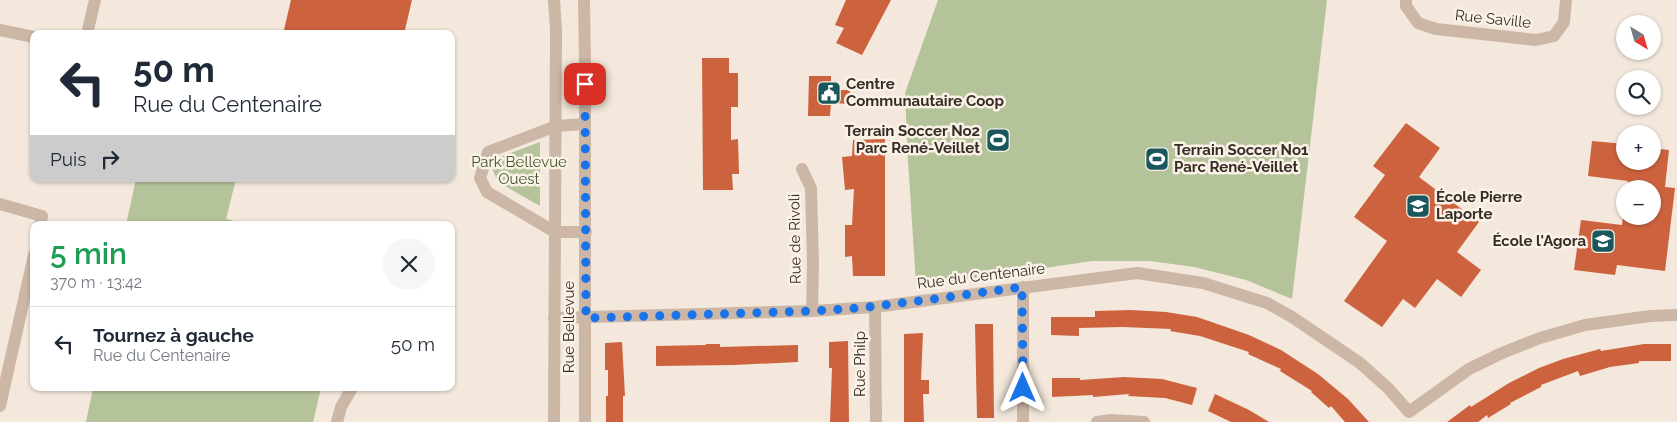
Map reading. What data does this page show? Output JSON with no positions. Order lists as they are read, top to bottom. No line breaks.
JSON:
{"streets":{"street":["Rue Saville","Rue de Rivoli","Rue du Centenaire","Rue Bellevue","Rue Philp"]},"crossings":[["Rue de Rivoli","Rue du Centenaire"],["Rue du Centenaire","Rue Bellevue"],["Rue du Centenaire","Rue Philp"]],"parks":["Park Bellevue Ouest"],"places":{"public building":["Centre Communautaire Coop"],"sports":["Terrain Soccer No2 Parc René-Veillet","Terrain Soccer No1 Parc René-Veillet"],"school or university":["École Pierre Laporte","École l'Agora"]},"north":"bottom right","page":{"map_buttons":["+","−"],"turn":["50 m","Rue du Centenaire"],"then":"Puis","heading":["5 min","370 m · 13:42"],"list":[{"name":"Tournez à gauche","note":"Rue du Centenaire","value":"50 m"}]}}
